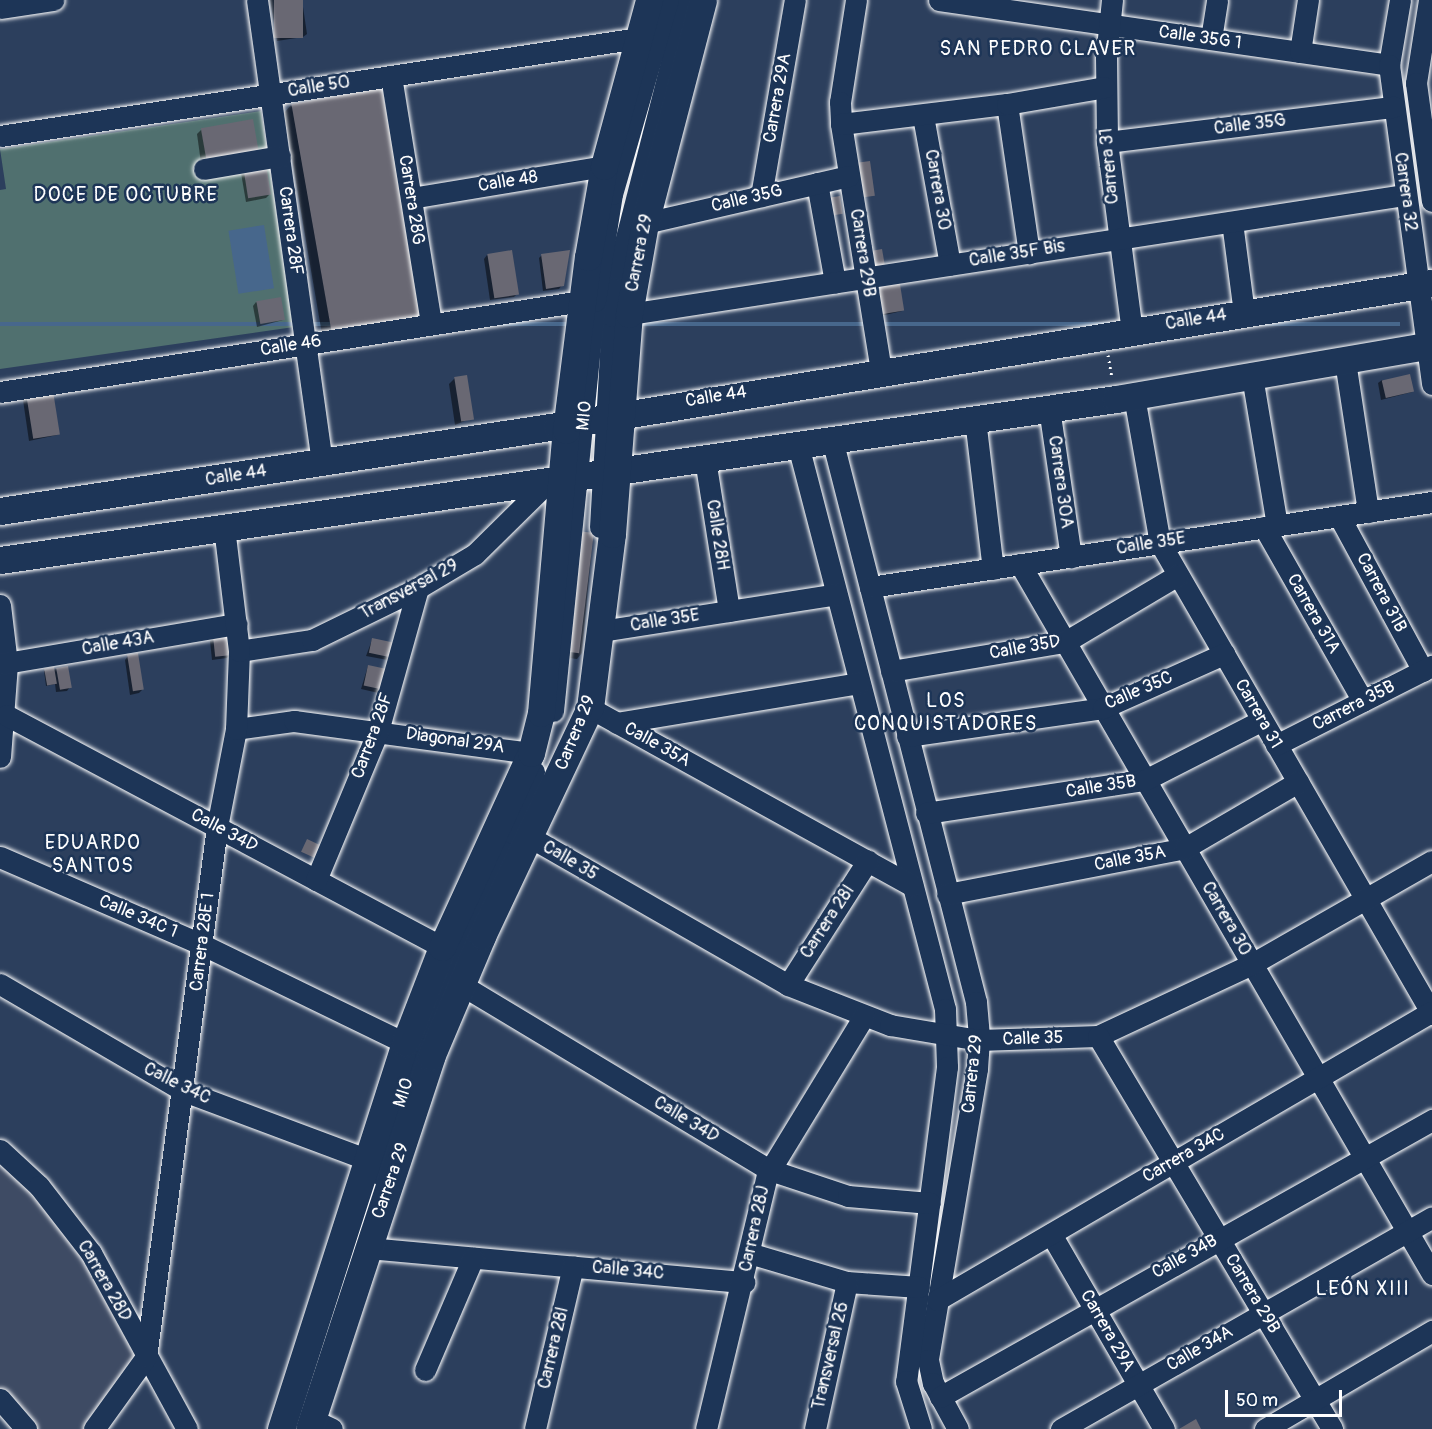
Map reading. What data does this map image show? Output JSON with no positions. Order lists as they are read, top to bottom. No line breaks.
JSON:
{"streets":{"main road":["Carrera 29","Calle 44"],"street":["Calle 35G 1","Calle 50","Carrera 29A","Calle 35G","Carrera 31","Calle 48","Carrera 30","Carrera 32","Carrera 28G","Carrera 28F","Carrera 29B","Calle 35F Bis","Calle 46","MIO","Carrera 30A","Calle 28H","Calle 35E","Transversal 29","Carrera 31B","Carrera 31A","Calle 43A","Calle 35D","Calle 35C","Carrera 35B","Diagonal 29A","Calle 35A","Calle 35B","Calle 34D","Calle 35","Calle 34C 1","Carrera 28I","Carrera 28E 1","Calle 34C","Carrera 34C","Carrera 28J","Calle 34B","Carrera 28D","Calle 34A","Transversal 26"]},"crossings":[["Calle 35G 1","Carrera 31"],["Calle 35G 1","Carrera 32"],["Calle 50","Carrera 28G"],["Calle 50","Carrera 28F"],["Calle 50","Carrera 29"],["Carrera 29A","Calle 35G"],["Carrera 29A","Carrera 34C"],["Carrera 29A","Calle 34B"],["Carrera 29A","Calle 34A"],["Calle 35G","Carrera 31"],["Calle 35G","Carrera 32"],["Calle 35G","Carrera 29"],["Calle 35G","Carrera 29B"],["Carrera 31","Calle 35F Bis"],["Carrera 31","Calle 44"],["Carrera 31","Calle 35E"],["Carrera 31","Calle 35D"],["Carrera 31","Calle 35C"],["Carrera 31","Carrera 35B"],["Carrera 31","Calle 35A"],["Carrera 31","Calle 35B"],["Carrera 31","Calle 35"],["Carrera 31","Carrera 34C"],["Calle 48","Carrera 28G"],["Calle 48","Carrera 29"],["Carrera 30","Calle 35F Bis"],["Carrera 30","Calle 35E"],["Carrera 30","Calle 35D"],["Carrera 30","Calle 35C"],["Carrera 30","Calle 35A"],["Carrera 30","Calle 35B"],["Carrera 30","Calle 35"],["Carrera 30","Carrera 34C"],["Carrera 30","Calle 34B"],["Carrera 30","Calle 34A"],["Carrera 32","Calle 35F Bis"],["Carrera 32","Calle 44"],["Carrera 28G","Calle 46"],["Carrera 28F","Calle 44"],["Carrera 28F","Calle 46"],["Carrera 28F","Transversal 29"],["Carrera 28F","Diagonal 29A"],["Carrera 28F","Calle 34D"],["Carrera 29","Calle 35F Bis"],["Carrera 29","Calle 44"],["Carrera 29","Calle 46"],["Carrera 29","MIO"],["Carrera 29","Calle 35E"],["Carrera 29","Transversal 29"],["Carrera 29","Calle 35D"],["Carrera 29","Calle 35C"],["Carrera 29","Diagonal 29A"],["Carrera 29","Calle 35A"],["Carrera 29","Calle 35B"],["Carrera 29","Calle 34D"],["Carrera 29","Calle 35"],["Carrera 29","Calle 34C 1"],["Carrera 29","Calle 34C"],["Carrera 29","Carrera 34C"],["Carrera 29","Calle 34B"],["Carrera 29B","Calle 35F Bis"],["Carrera 29B","Calle 44"],["Carrera 29B","Calle 35"],["Carrera 29B","Carrera 34C"],["Carrera 29B","Calle 34B"],["Carrera 29B","Calle 34A"],["Calle 44","MIO"],["MIO","Transversal 29"],["MIO","Calle 35"],["Carrera 30A","Calle 35E"],["Calle 28H","Calle 35E"],["Calle 35E","Carrera 31B"],["Calle 35E","Carrera 31A"],["Transversal 29","Carrera 28E 1"],["Carrera 31B","Carrera 35B"],["Carrera 31A","Carrera 35B"],["Calle 43A","Carrera 28E 1"],["Diagonal 29A","Carrera 28E 1"],["Calle 35A","Carrera 28I"],["Calle 34D","Carrera 28E 1"],["Calle 34D","Carrera 28J"],["Calle 35","Carrera 28I"],["Calle 35","Carrera 28J"],["Calle 34C 1","Carrera 28E 1"],["Carrera 28I","Calle 34C"],["Carrera 28E 1","Calle 34C"],["Carrera 28E 1","Carrera 28D"],["Calle 34C","Carrera 28J"]],"districts":["SAN PEDRO CLAVER","DOCE DE OCTUBRE","LOS CONQUISTADORES","EDUARDO SANTOS","LEÓN XIII"],"scale_bar":"50 m"}
